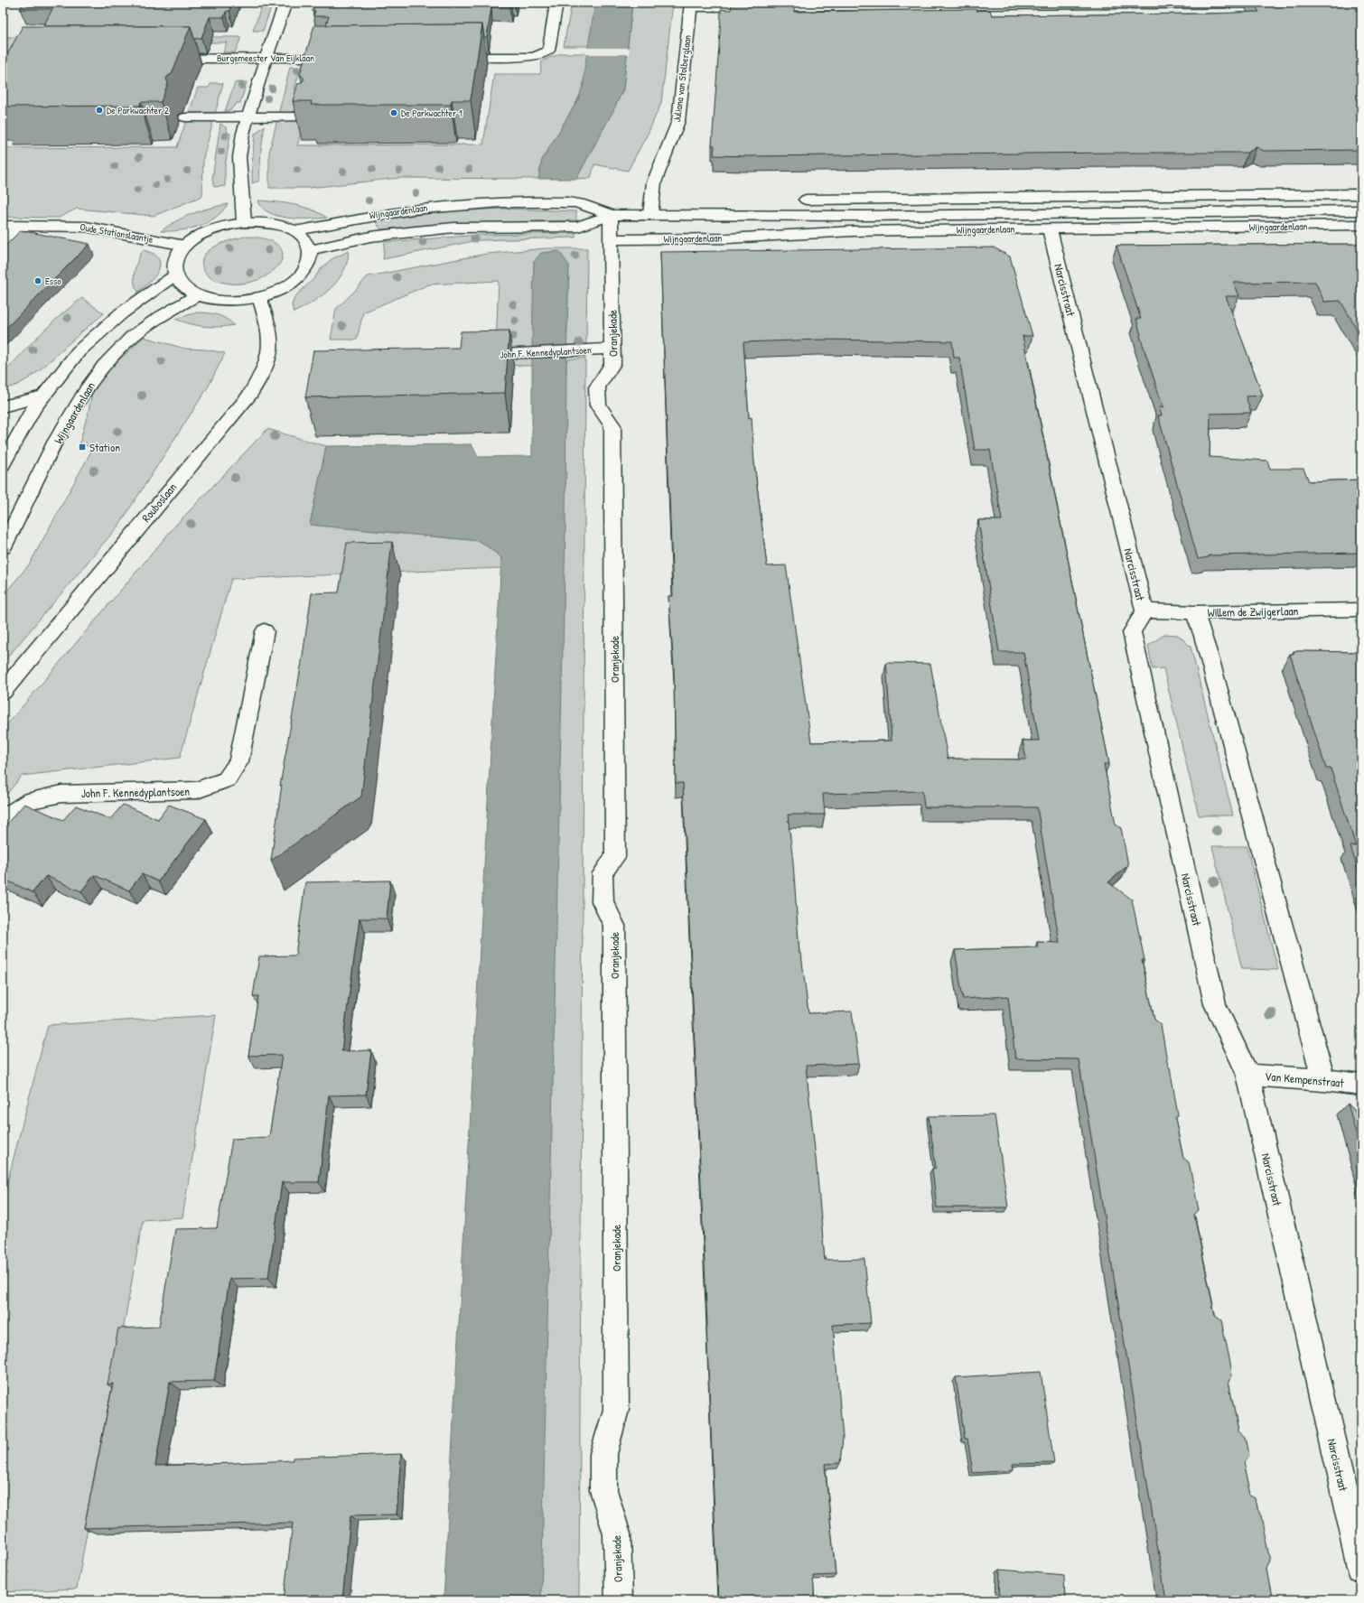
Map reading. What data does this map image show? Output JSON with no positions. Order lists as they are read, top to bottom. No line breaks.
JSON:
{"streets":{"street":["Burgemeester Van Eijklaan","Juliana van Stolberglaan","Wijngaardenlaan","Oude Stationslaantje","Narcisstraat","Oranjekade","John F. Kennedyplantsoen","Rouboslaan","Willem de Zwijgerlaan","Van Kempenstraat"]},"crossings":[["Juliana van Stolberglaan","Wijngaardenlaan"],["Wijngaardenlaan","Oude Stationslaantje"],["Wijngaardenlaan","Narcisstraat"],["Wijngaardenlaan","Oranjekade"],["Wijngaardenlaan","Rouboslaan"],["Oude Stationslaantje","Rouboslaan"],["Narcisstraat","Willem de Zwijgerlaan"],["Narcisstraat","Van Kempenstraat"],["Oranjekade","John F. Kennedyplantsoen"]],"places":{"other":["De Parkwachter 2","De Parkwachter 1","Esso"],"transit":["Station"]}}
